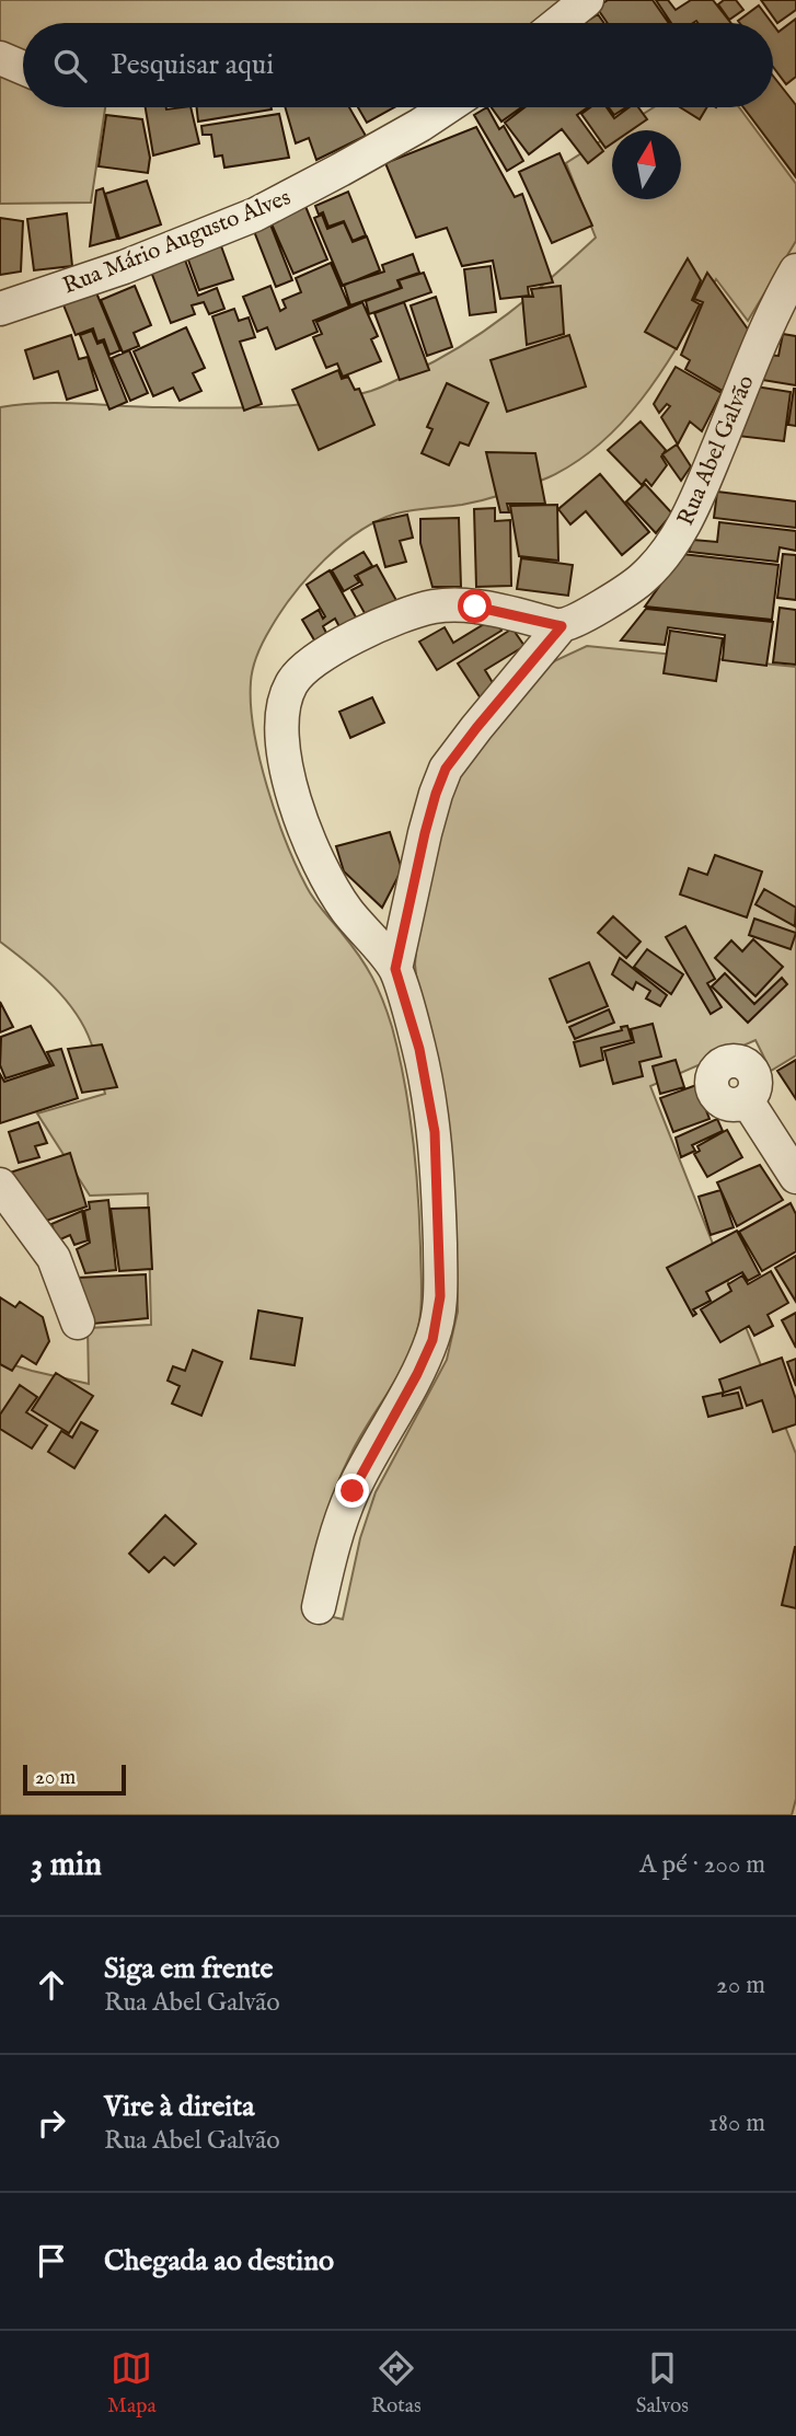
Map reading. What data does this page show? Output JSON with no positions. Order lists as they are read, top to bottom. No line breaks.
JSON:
{"streets":{"street":["Rua Mário Augusto Alves","Rua Abel Galvão"]},"scale_bar":"20 m","north":"top","page":{"search":"Pesquisar aqui","scale":"20 m","heading":["3 min","A pé · 200 m"],"list":[["Siga em frente","Rua Abel Galvão","20 m"],["Vire à direita","Rua Abel Galvão","180 m"],"Chegada ao destino"],"nav":["Mapa","Rotas","Salvos"]}}
